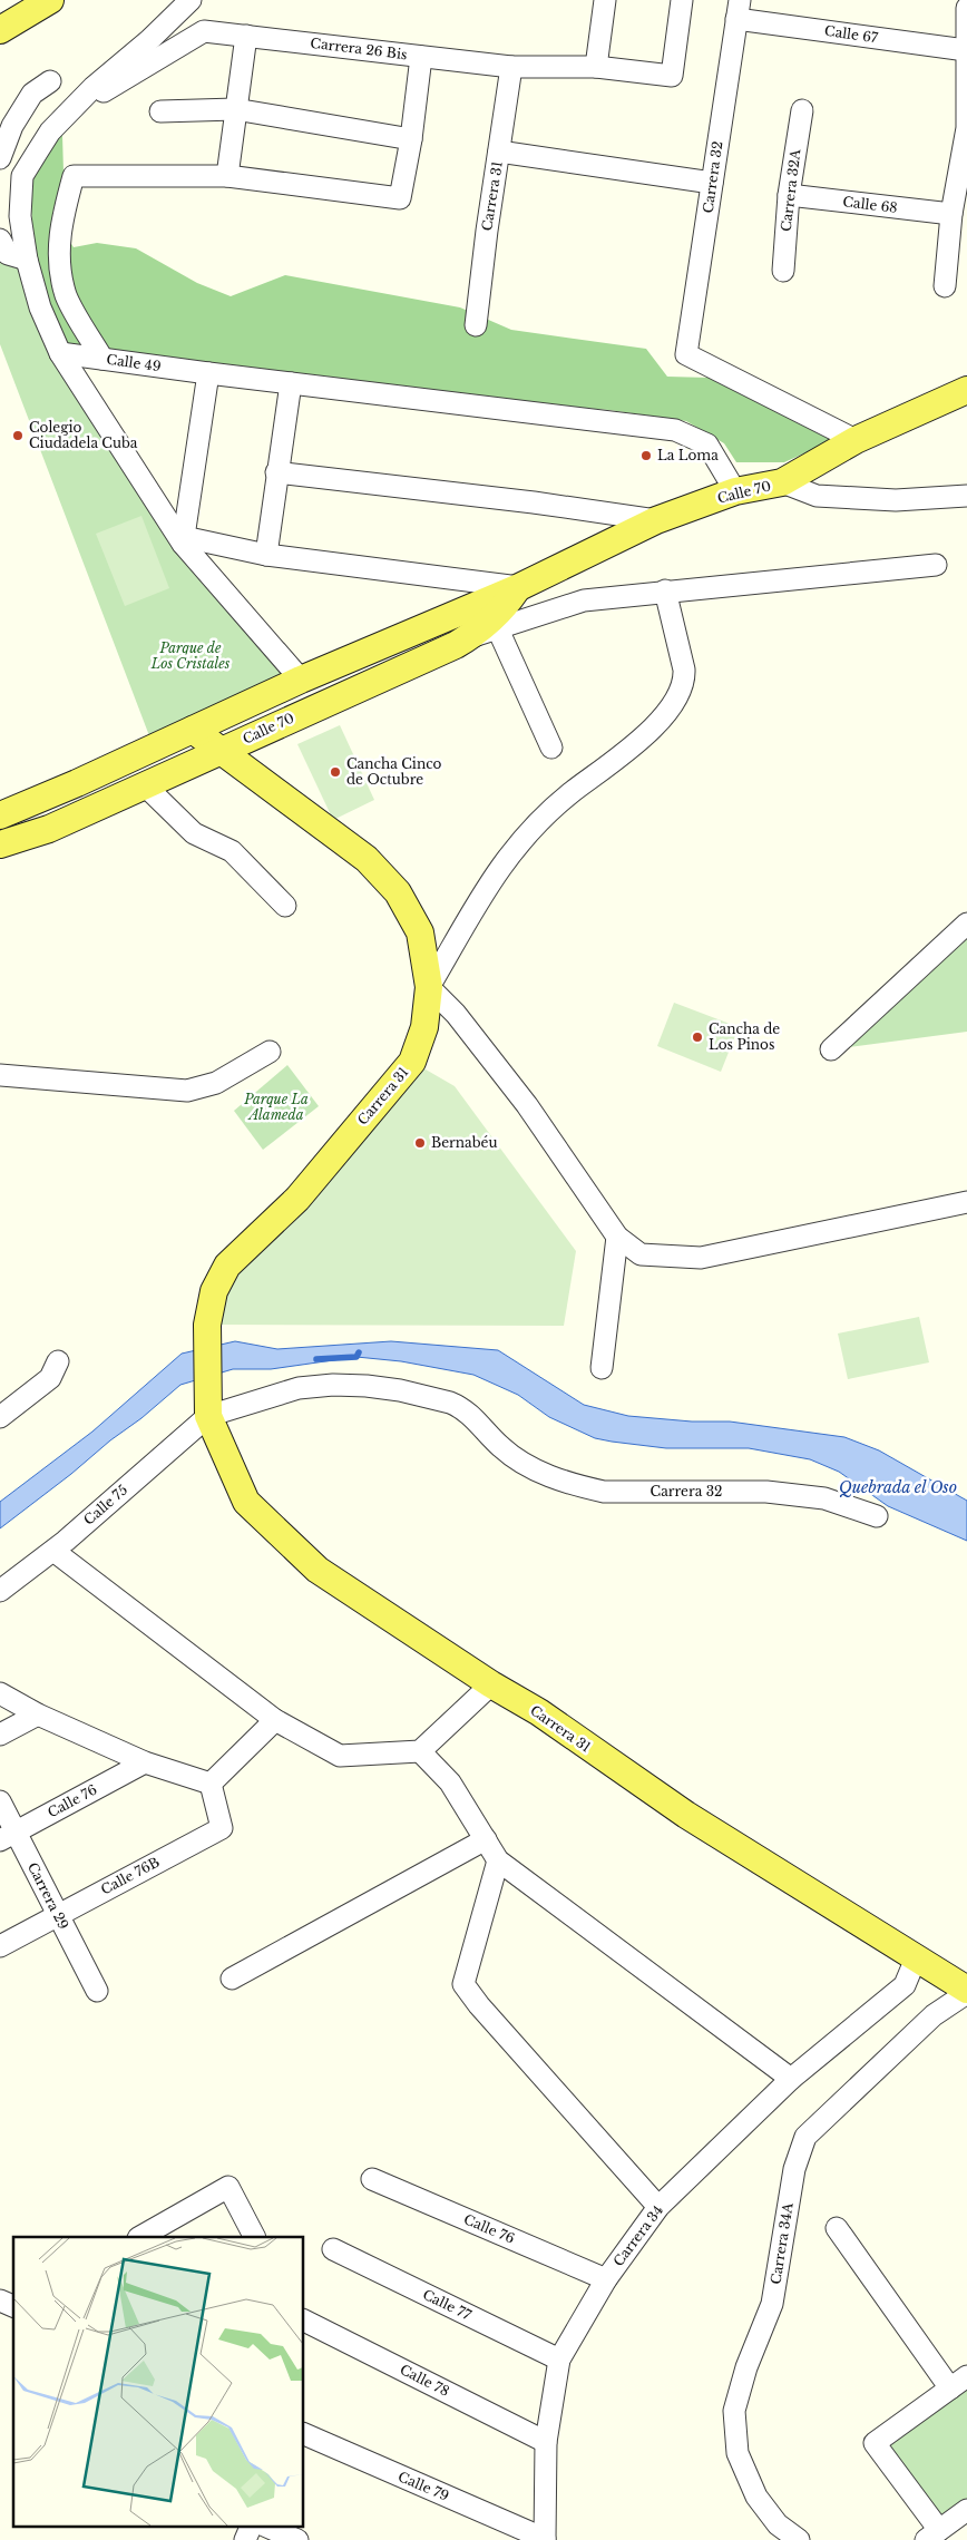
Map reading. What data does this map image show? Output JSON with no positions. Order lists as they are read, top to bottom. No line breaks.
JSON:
{"streets":{"main road":["Carrera 31","Calle 70"],"street":["Calle 67","Carrera 26 Bis","Carrera 32","Carrera 32A","Calle 68","Calle 49","Calle 75","Calle 76","Calle 76B","Carrera 29","Carrera 34","Carrera 34A","Calle 77","Calle 78","Calle 79"]},"crossings":[["Calle 67","Carrera 32"],["Carrera 26 Bis","Carrera 31"],["Carrera 32","Carrera 31"],["Carrera 32","Calle 70"],["Carrera 32","Calle 75"],["Carrera 32A","Calle 68"],["Carrera 31","Calle 70"],["Carrera 31","Calle 75"],["Carrera 31","Carrera 34"],["Carrera 31","Carrera 34A"],["Calle 49","Calle 70"],["Calle 76","Carrera 29"],["Calle 76","Carrera 34"],["Calle 76B","Carrera 29"],["Carrera 34","Calle 77"],["Carrera 34","Calle 78"],["Carrera 34","Calle 79"]],"water":["Quebrada el Oso"],"parks":["Parque de Los Cristales","Parque La Alameda"],"places":["Colegio Ciudadela Cuba","La Loma","Cancha Cinco de Octubre","Cancha de Los Pinos","Bernabéu"]}
